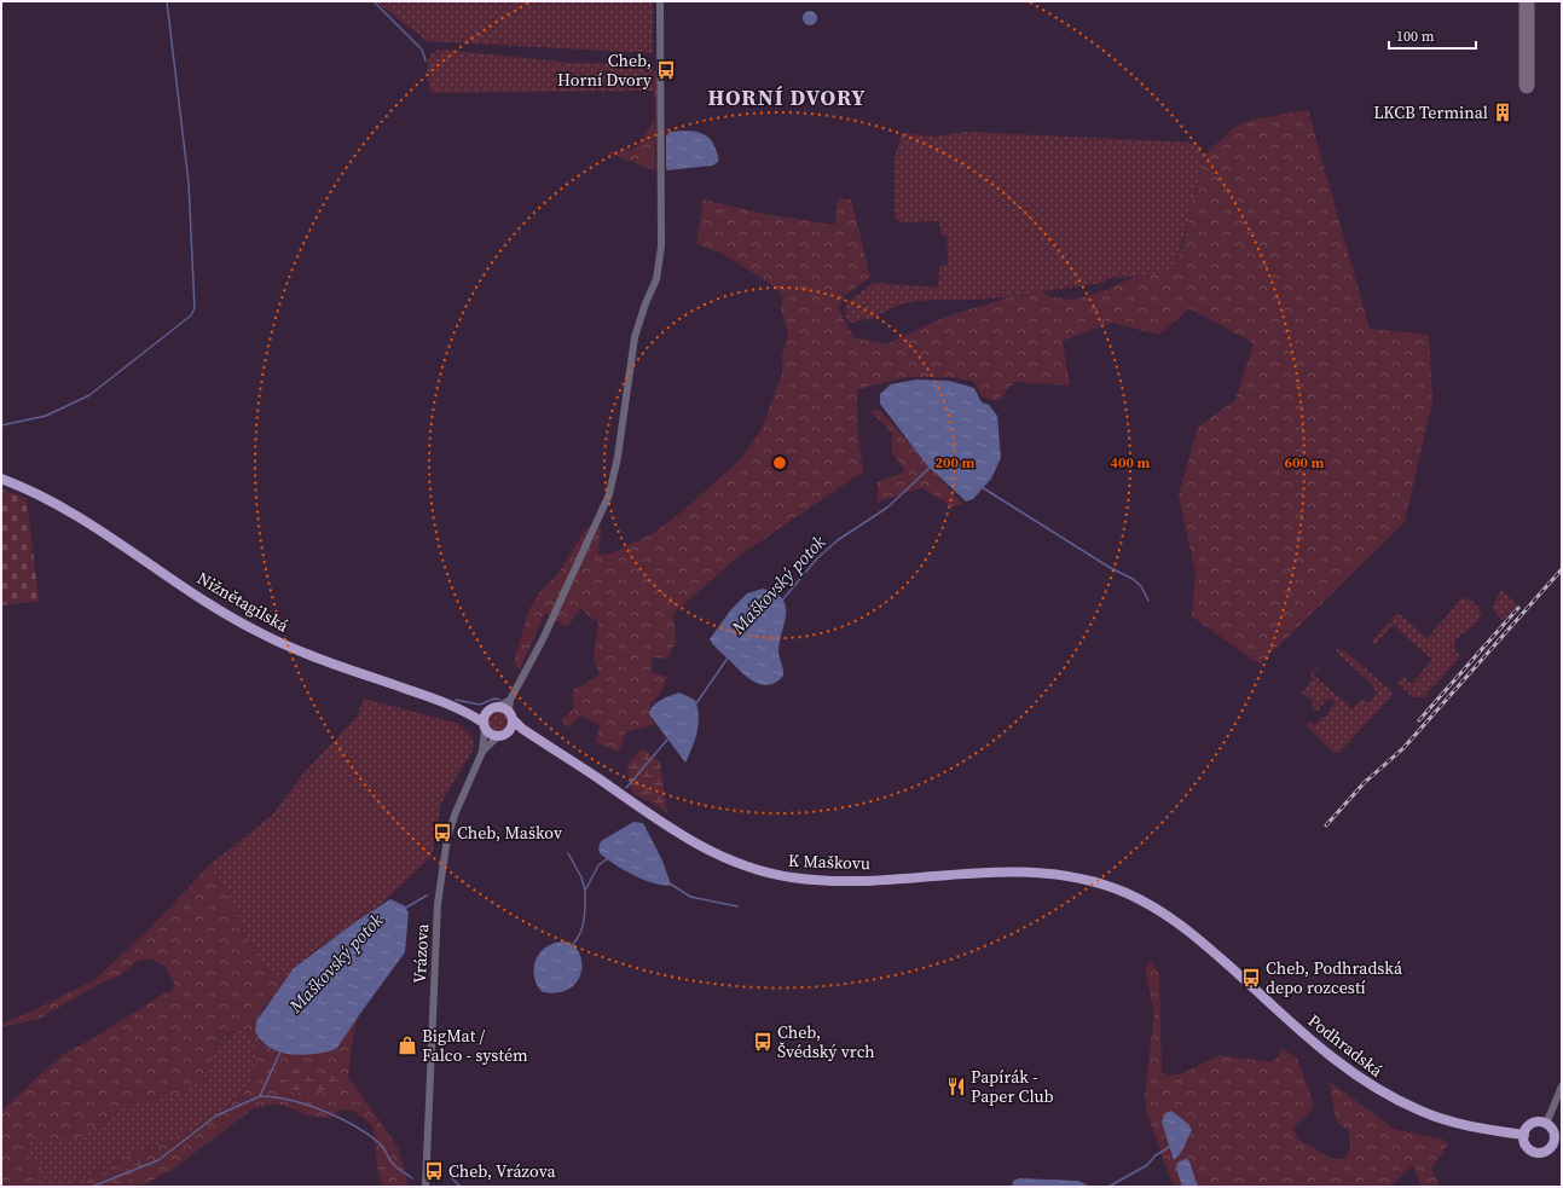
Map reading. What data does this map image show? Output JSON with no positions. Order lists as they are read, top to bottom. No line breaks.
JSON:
{"streets":{"main road":["Nižnětagilská","K Maškovu","Podhradská"],"street":["Vrázova"]},"crossings":[["Nižnětagilská","K Maškovu"],["Nižnětagilská","Vrázova"],["K Maškovu","Vrázova"],["K Maškovu","Podhradská"]],"districts":["HORNÍ DVORY"],"water":["Maškovský potok"],"places":{"bus stop":["Cheb, Horní Dvory","Cheb, Maškov","Cheb, Podhradská depo rozcestí","Cheb, Švédský vrch","Cheb, Vrázova"],"building":["LKCB Terminal"],"shop":["BigMat / Falco - systém"],"restaurant":["Papírák - Paper Club"]},"scale_bar":"100 m","rings":["200 m","400 m","600 m"]}
